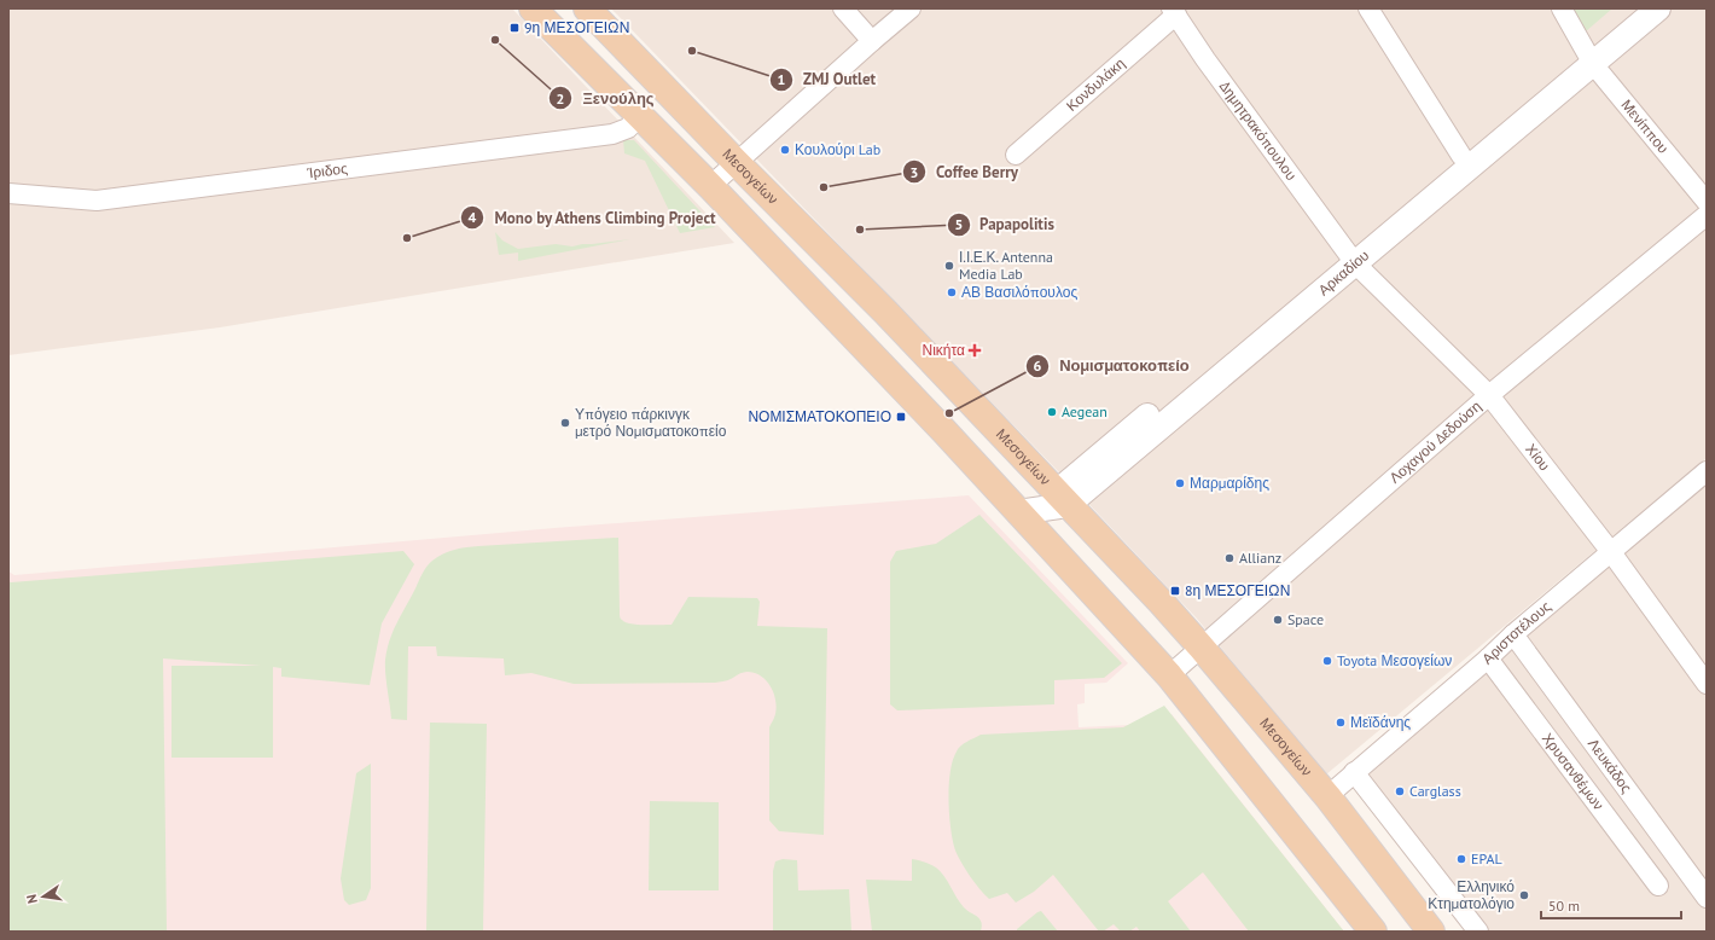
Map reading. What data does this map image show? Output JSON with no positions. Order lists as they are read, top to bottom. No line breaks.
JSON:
{"streets":{"main road":["Μεσογείων"],"street":["Κονδυλάκη","Μενίππου","Δημητρακόπουλου","Ίριδος","Αρκαδίου","Λοχαγού Δεδούση","Χίου","Αριστοτέλους","Λευκάδος","Χρυσανθέμων"]},"crossings":[["Κονδυλάκη","Δημητρακόπουλου"],["Μενίππου","Αρκαδίου"],["Δημητρακόπουλου","Αρκαδίου"],["Δημητρακόπουλου","Χίου"],["Μεσογείων","Αρκαδίου"],["Μεσογείων","Λοχαγού Δεδούση"],["Μεσογείων","Αριστοτέλους"],["Αρκαδίου","Χίου"],["Λοχαγού Δεδούση","Χίου"],["Χίου","Αριστοτέλους"],["Αριστοτέλους","Λευκάδος"],["Αριστοτέλους","Χρυσανθέμων"]],"places":{"transit":["9η ΜΕΣΟΓΕΙΩΝ","ΝΟΜΙΣΜΑΤΟΚΟΠΕΙΟ","8η ΜΕΣΟΓΕΙΩΝ"],"other":["Ξενούλης","ZMJ Outlet","Κουλούρι Lab","Coffee Berry","Papapolitis","Mono by Athens Climbing Project","Ι.Ι.Ε.Κ. Antenna Media Lab","ΑΒ Βασιλόπουλος","Aegean","Νομισματοκοπείο","Υπόγειο πάρκινγκ μετρό Νομισματοκοπείο","Μαρμαρίδης","Allianz","Space","Toyota Μεσογείων","Μεϊδάνης","Carglass","EPAL","Ελληνικό Κτηματολόγιο"],"health":["Νικήτα"]},"scale_bar":"50 m","north":"left"}
